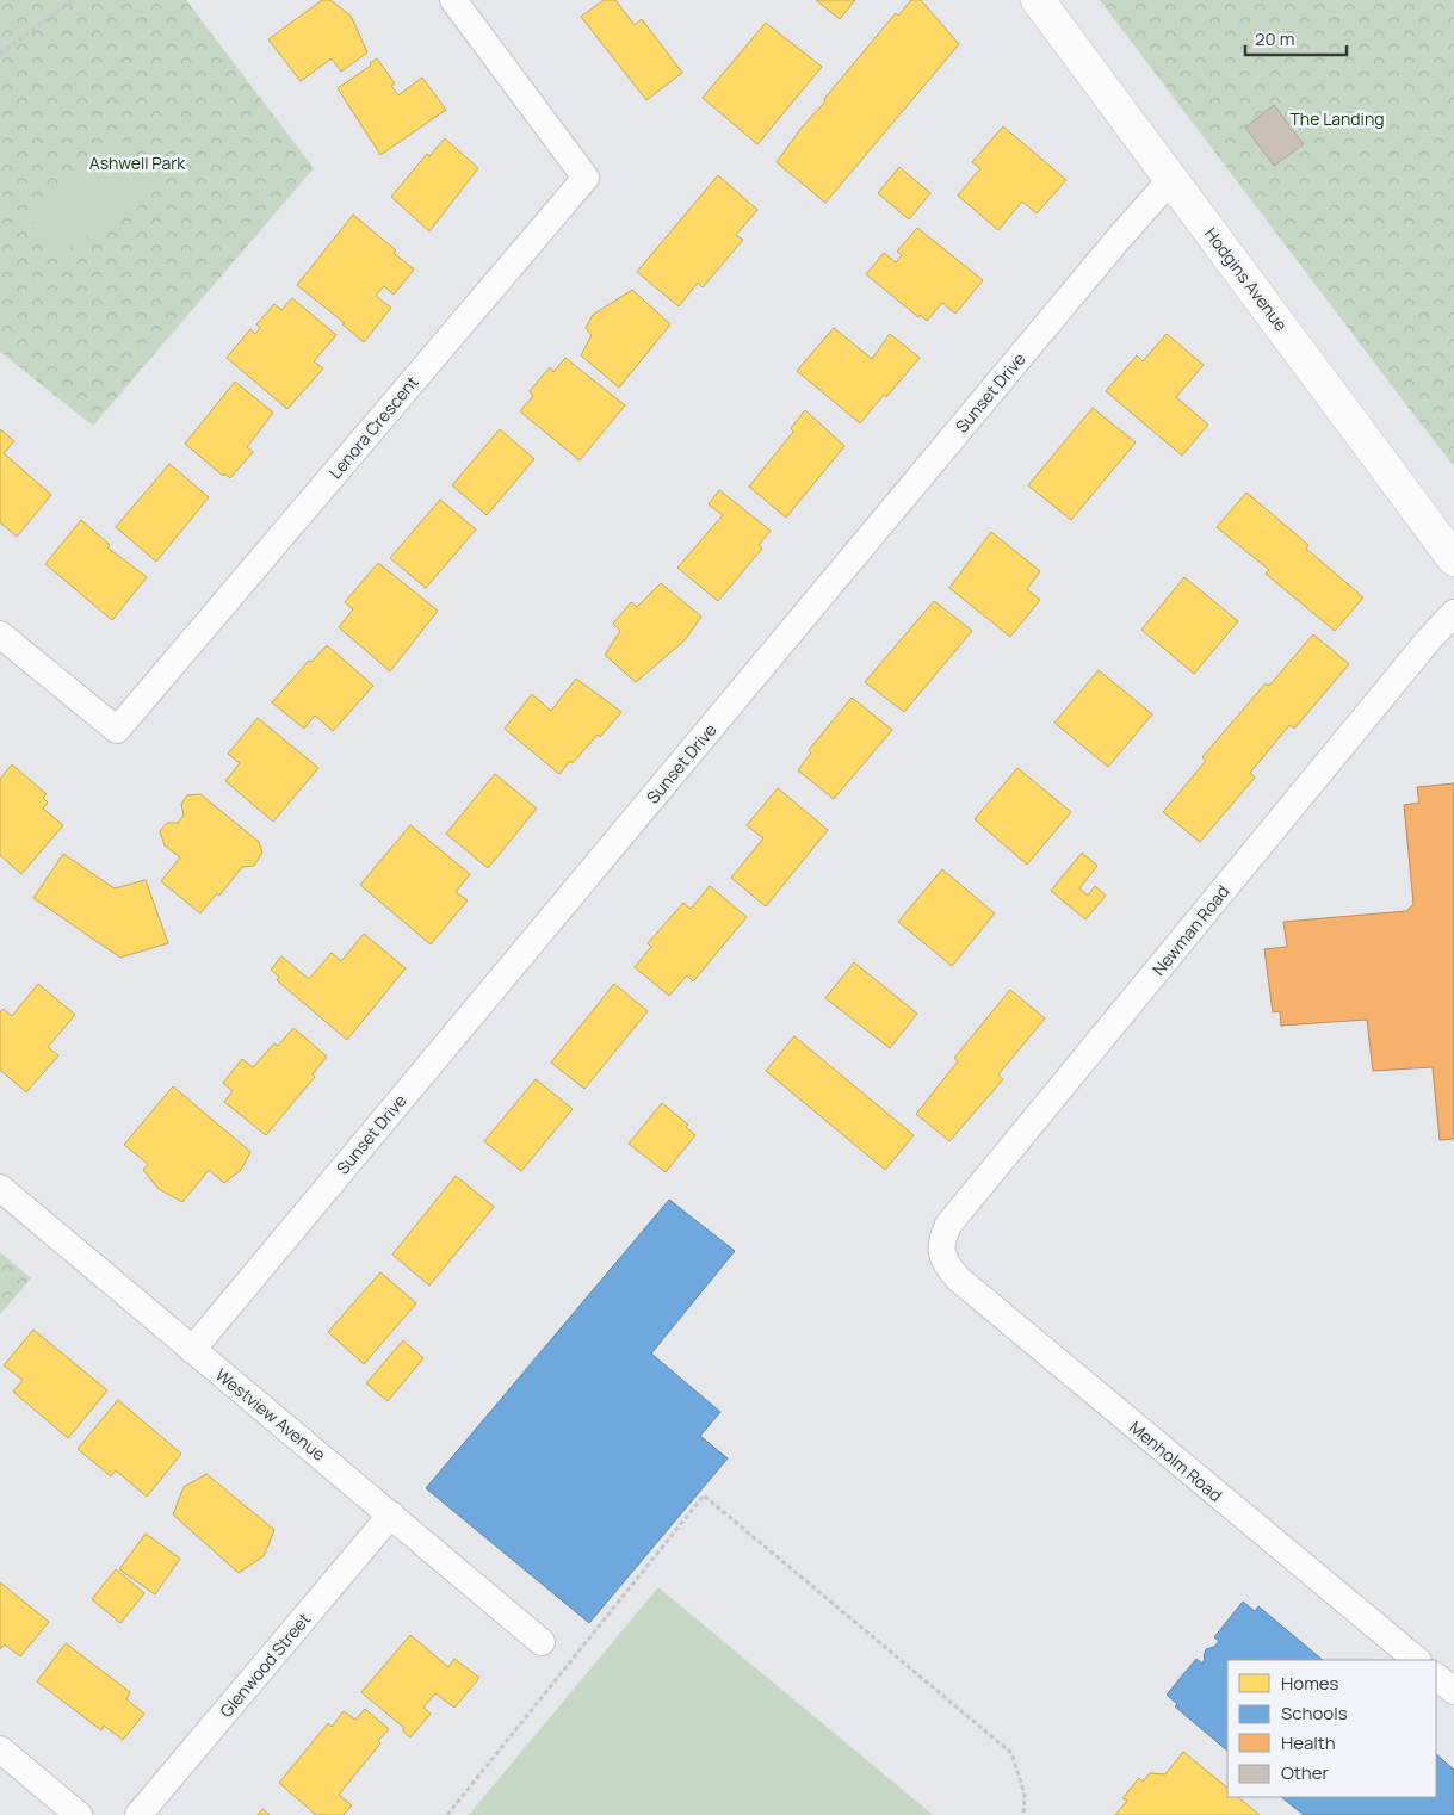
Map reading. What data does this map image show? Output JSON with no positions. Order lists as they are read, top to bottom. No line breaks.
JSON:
{"streets":{"street":["Hodgins Avenue","Sunset Drive","Lenora Crescent","Newman Road","Westview Avenue","Menholm Road","Glenwood Street"]},"crossings":[["Hodgins Avenue","Sunset Drive"],["Sunset Drive","Westview Avenue"],["Newman Road","Menholm Road"],["Westview Avenue","Glenwood Street"]],"parks":["The Landing","Ashwell Park"],"legend":["Homes","Schools","Health","Other"],"scale_bar":"20 m"}
